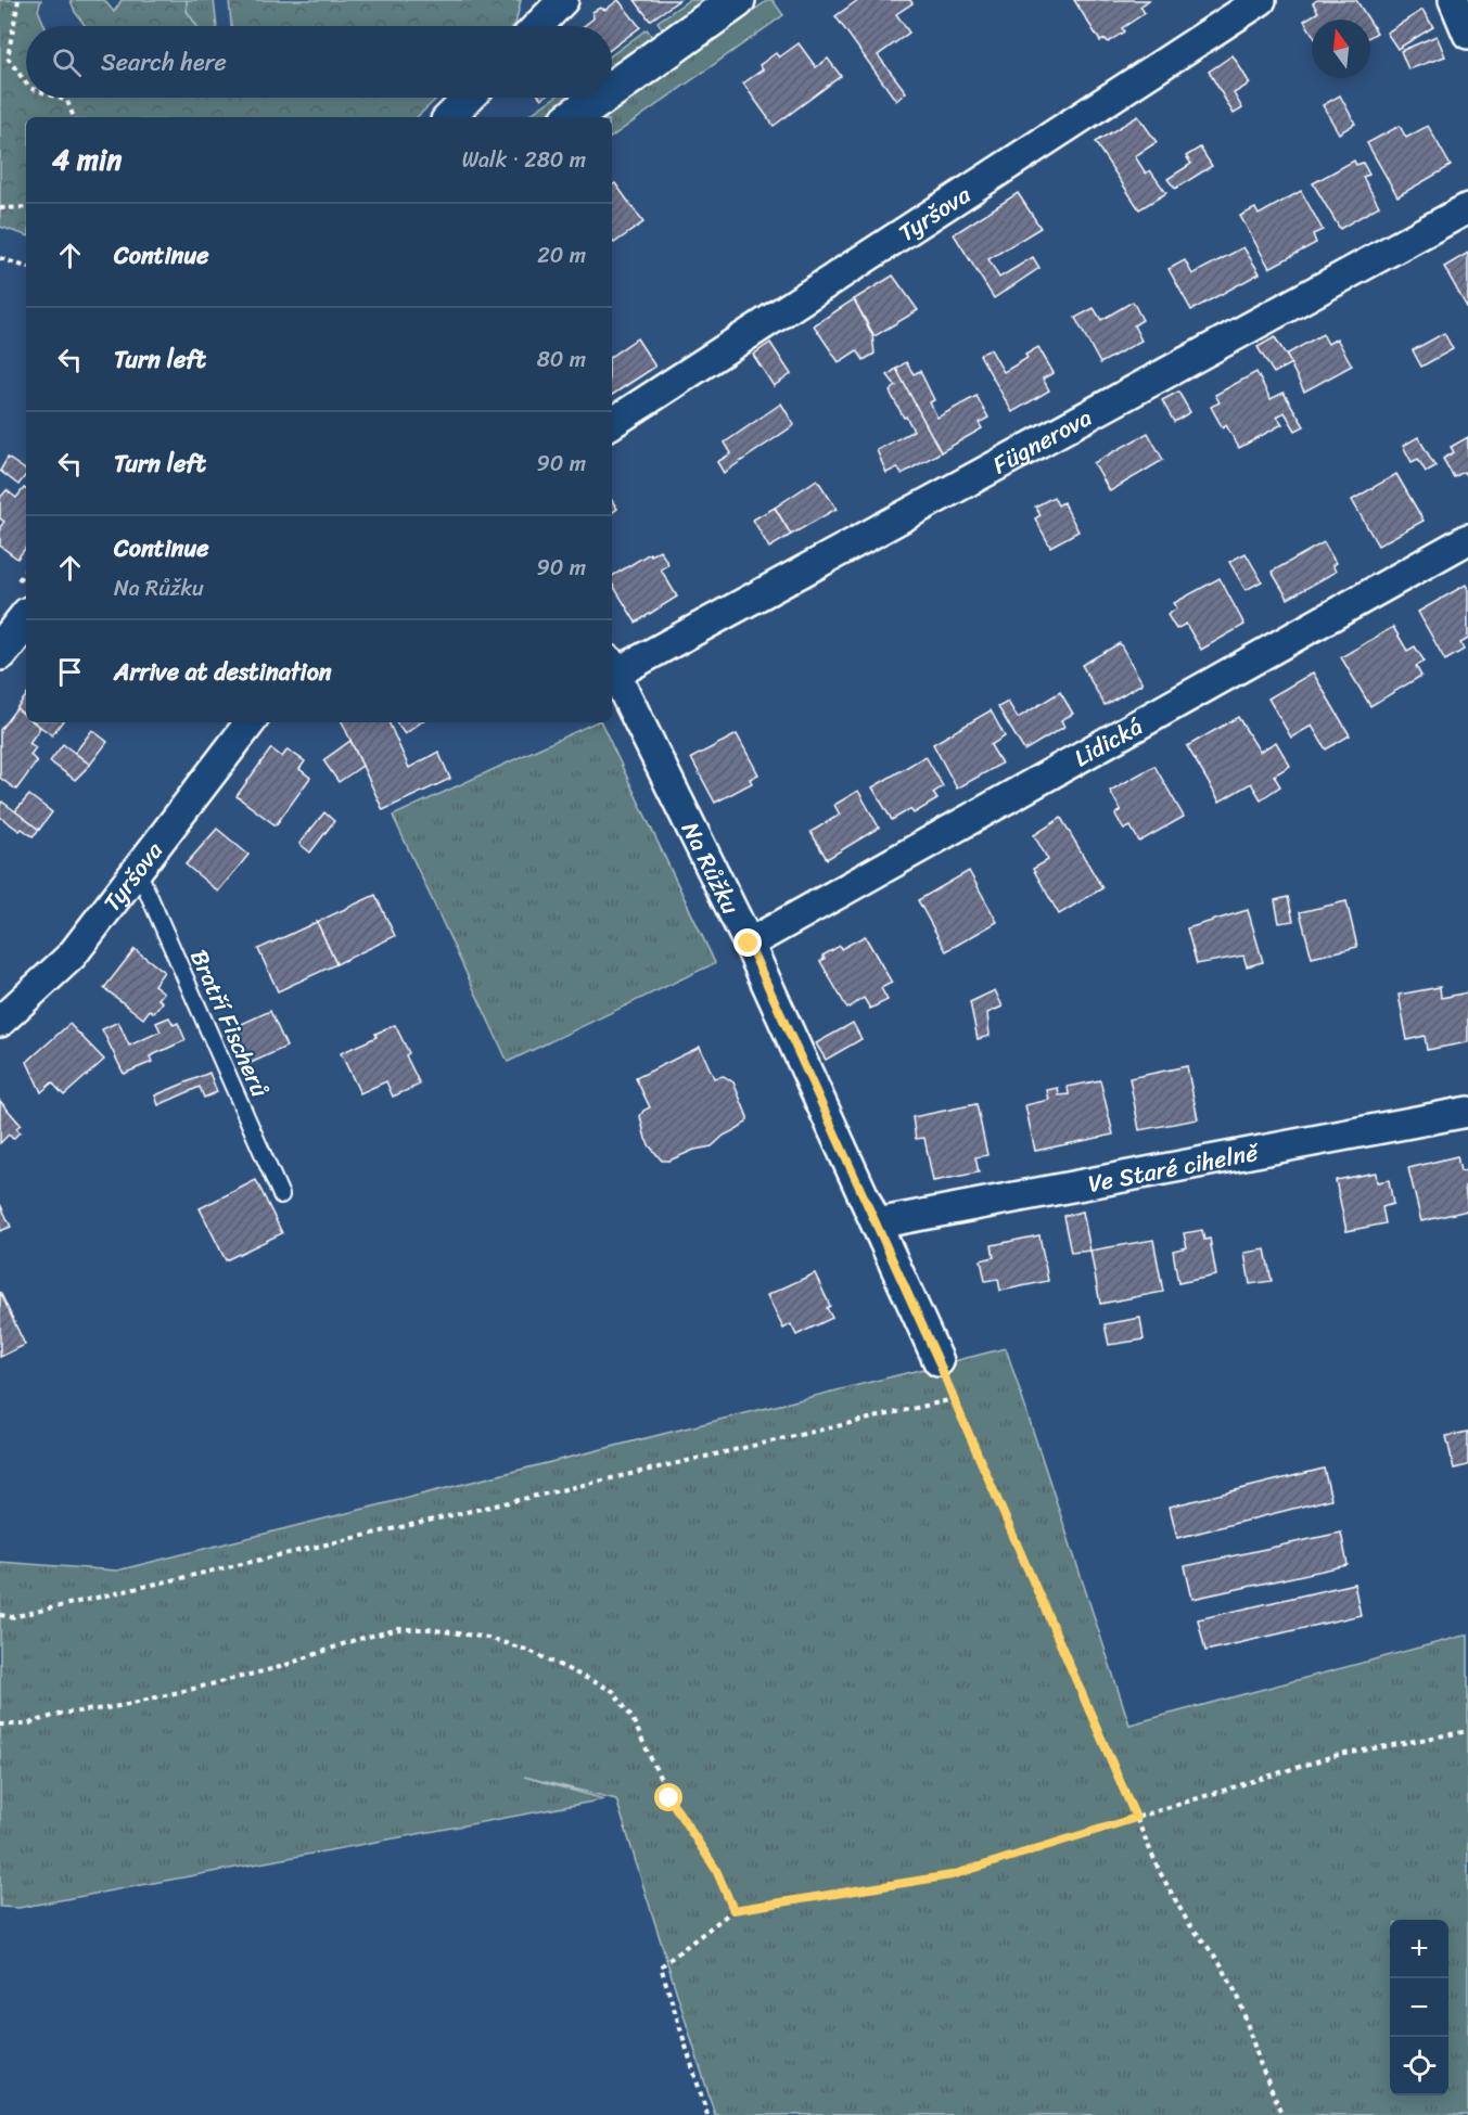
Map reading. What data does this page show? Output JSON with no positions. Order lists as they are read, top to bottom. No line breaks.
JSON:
{"streets":{"street":["Tyršova","Fügnerova","Lidická","Na Růžku","Ve Staré cihelně"],"lane":["Bratří Fischerů"]},"crossings":[["Tyršova","Bratří Fischerů"],["Fügnerova","Na Růžku"],["Lidická","Na Růžku"],["Na Růžku","Ve Staré cihelně"]],"north":"top","page":{"search":"Search here","heading":["4 min","Walk · 280 m"],"list":[["Continue","20 m"],["Turn left","80 m"],["Turn left","90 m"],["Continue","Na Růžku","90 m"],"Arrive at destination"],"map_buttons":["+","−"]}}
